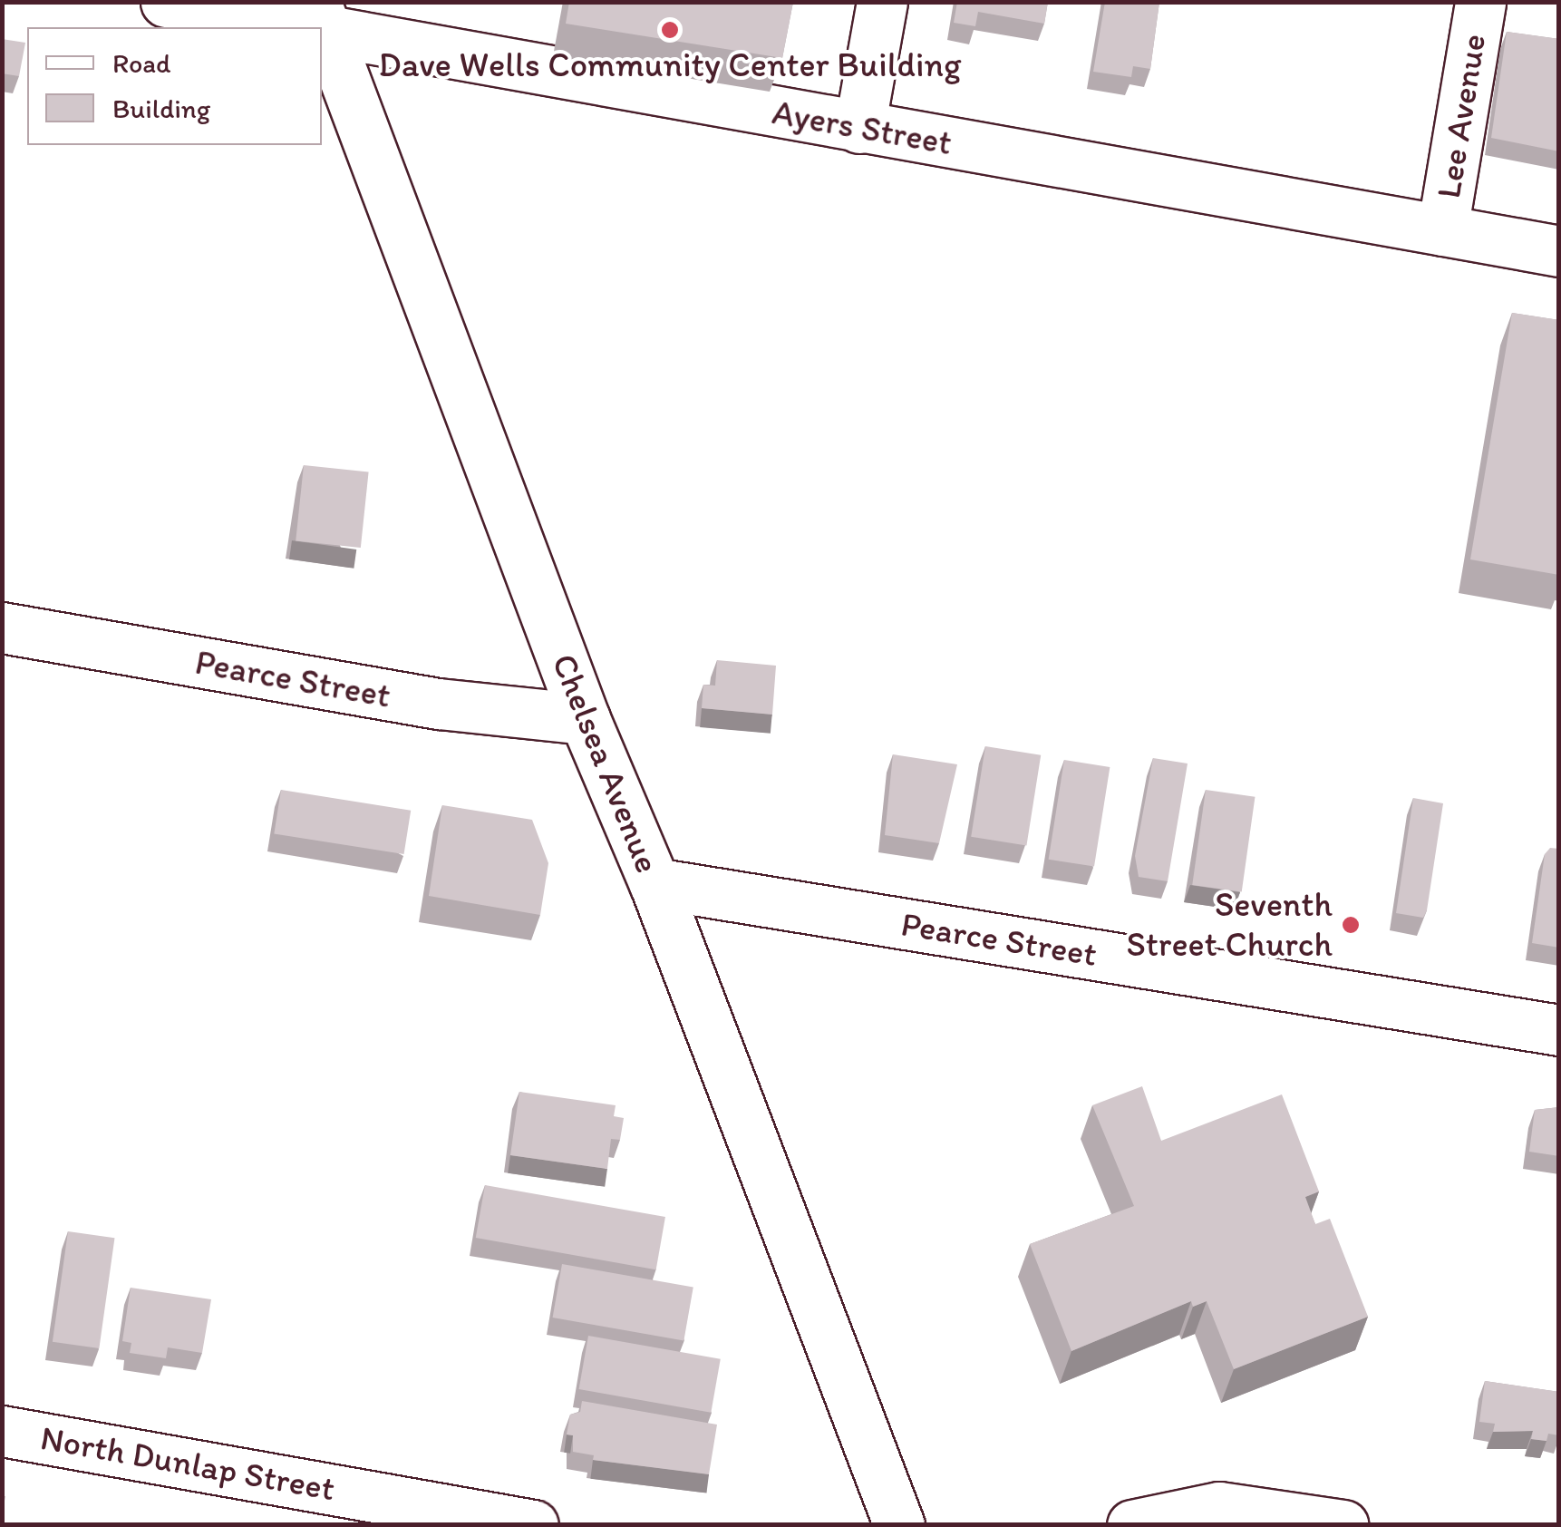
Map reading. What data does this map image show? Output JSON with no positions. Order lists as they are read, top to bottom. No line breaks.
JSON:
{"streets":{"street":["Lee Avenue","Ayers Street","Pearce Street","Chelsea Avenue","North Dunlap Street"]},"crossings":[["Lee Avenue","Ayers Street"],["Ayers Street","Chelsea Avenue"],["Pearce Street","Chelsea Avenue"]],"places":["Dave Wells Community Center Building","Seventh Street Church"],"legend":["Road","Building"]}
